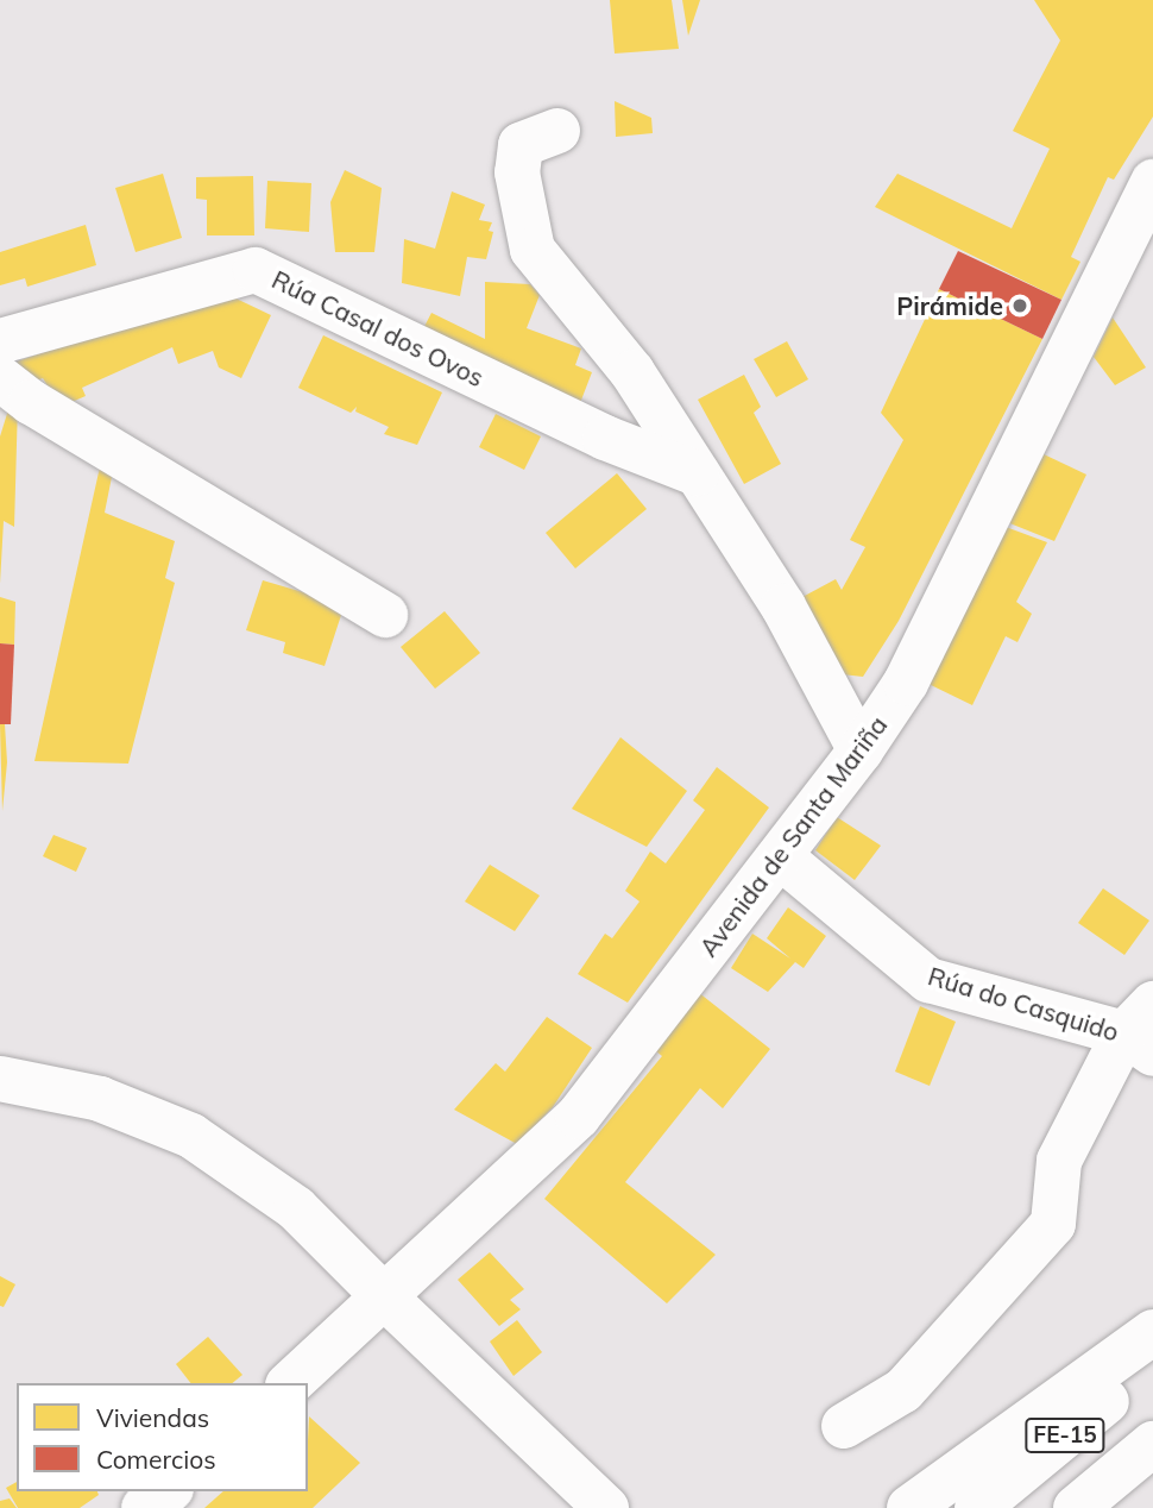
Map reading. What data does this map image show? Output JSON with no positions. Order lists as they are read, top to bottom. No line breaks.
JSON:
{"streets":{"main road":["Rúa Casal dos Ovos","Avenida de Santa Mariña","Rúa do Casquido","FE-15"]},"crossings":[["Avenida de Santa Mariña","Rúa do Casquido"]],"places":["Pirámide"],"legend":["Viviendas","Comercios"]}
